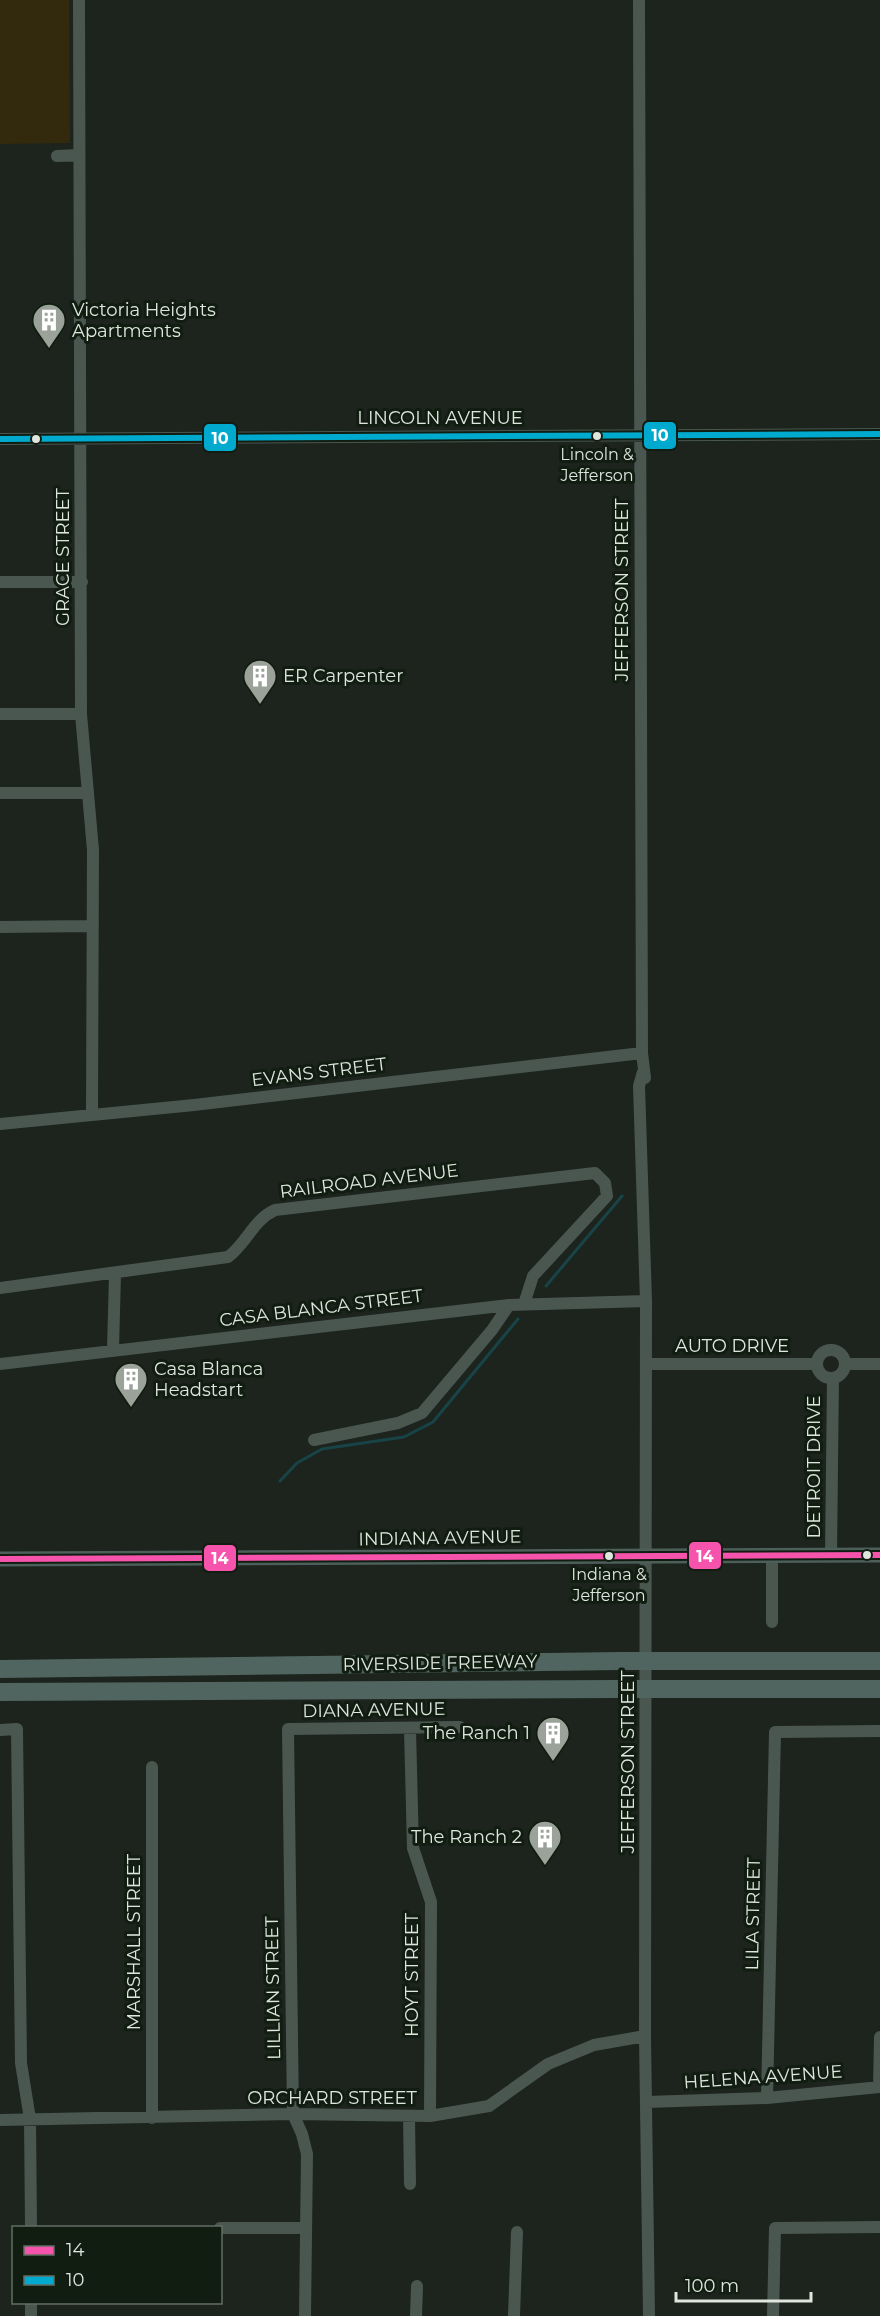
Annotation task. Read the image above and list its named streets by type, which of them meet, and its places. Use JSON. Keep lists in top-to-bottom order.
{
  "streets": {
    "highway": ["RIVERSIDE FREEWAY"],
    "main road": ["INDIANA AVENUE"],
    "street": [
      "LINCOLN AVENUE",
      "GRACE STREET",
      "JEFFERSON STREET",
      "EVANS STREET",
      "RAILROAD AVENUE",
      "CASA BLANCA STREET",
      "AUTO DRIVE",
      "DETROIT DRIVE",
      "DIANA AVENUE",
      "LILA STREET",
      "MARSHALL STREET",
      "HOYT STREET",
      "LILLIAN STREET",
      "HELENA AVENUE",
      "ORCHARD STREET"
    ]
  },
  "crossings": [
    ["LINCOLN AVENUE", "GRACE STREET"],
    ["LINCOLN AVENUE", "JEFFERSON STREET"],
    ["GRACE STREET", "EVANS STREET"],
    ["JEFFERSON STREET", "EVANS STREET"],
    ["JEFFERSON STREET", "CASA BLANCA STREET"],
    ["JEFFERSON STREET", "AUTO DRIVE"],
    ["JEFFERSON STREET", "INDIANA AVENUE"],
    ["JEFFERSON STREET", "HELENA AVENUE"],
    ["JEFFERSON STREET", "ORCHARD STREET"],
    ["RAILROAD AVENUE", "CASA BLANCA STREET"],
    ["AUTO DRIVE", "DETROIT DRIVE"],
    ["DETROIT DRIVE", "INDIANA AVENUE"],
    ["DIANA AVENUE", "HOYT STREET"],
    ["DIANA AVENUE", "LILLIAN STREET"],
    ["LILA STREET", "HELENA AVENUE"],
    ["MARSHALL STREET", "ORCHARD STREET"],
    ["HOYT STREET", "ORCHARD STREET"],
    ["LILLIAN STREET", "ORCHARD STREET"]
  ],
  "places": {
    "building": [
      "Victoria Heights Apartments",
      "ER Carpenter",
      "Casa Blanca Headstart",
      "The Ranch 1",
      "The Ranch 2"
    ],
    "other": ["Lincoln & Jefferson", "Indiana & Jefferson"]
  },
  "lines": ["transit line 10", "transit line 14"],
  "legend": ["14", "10"],
  "scale_bar": "100 m"
}
